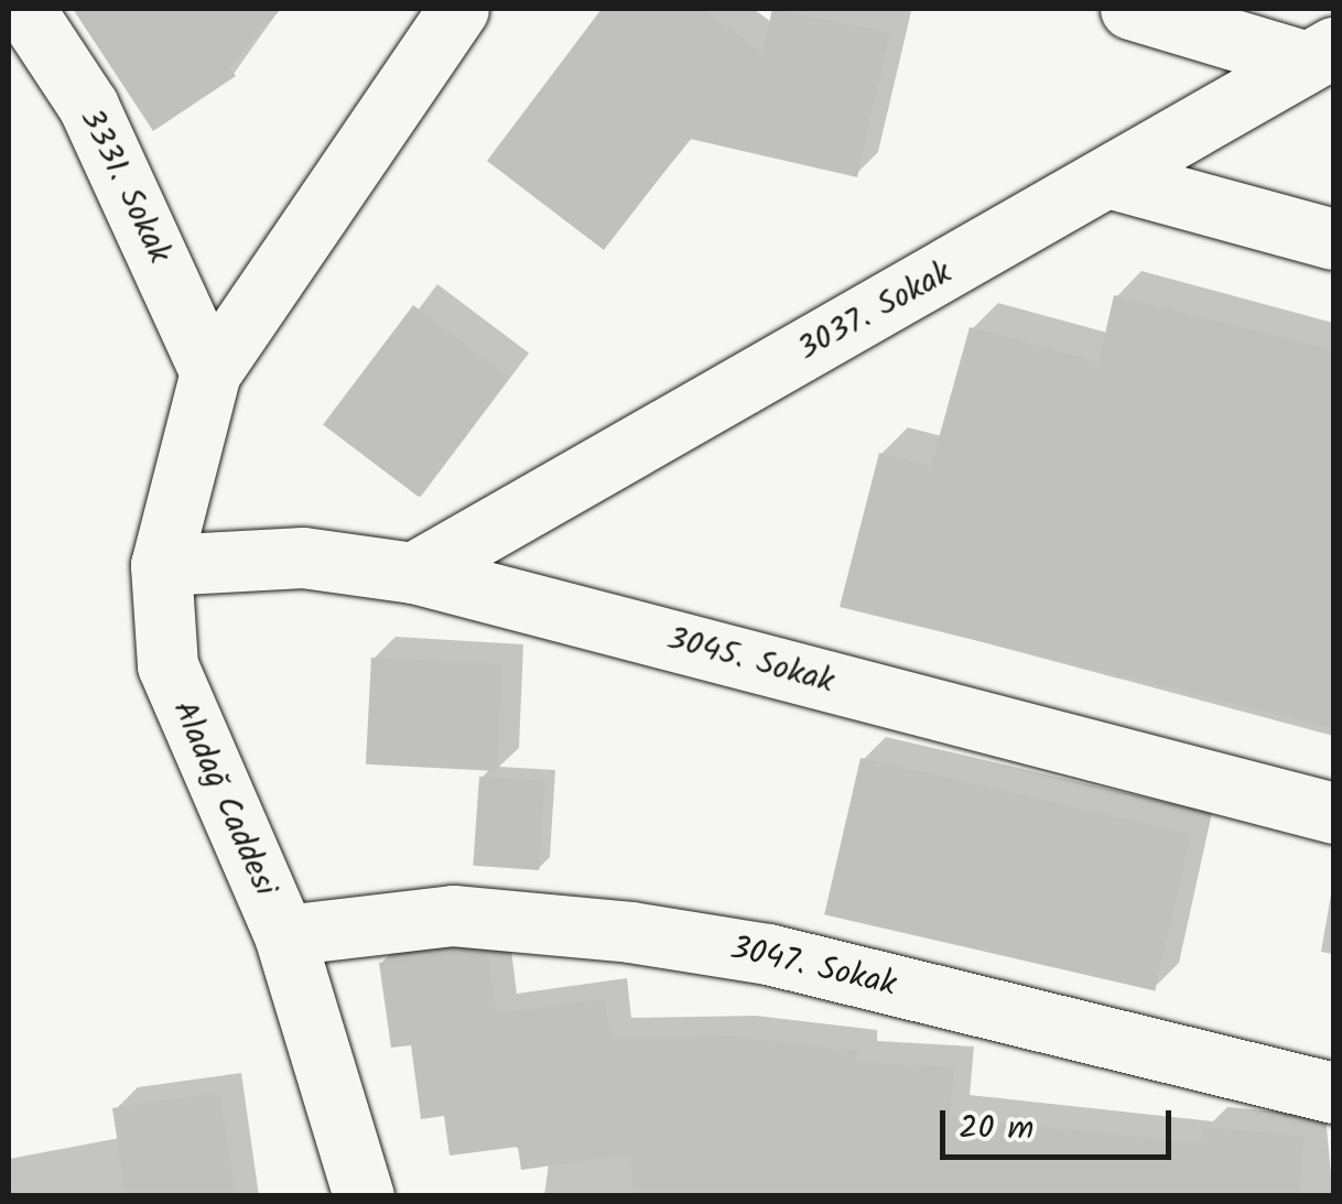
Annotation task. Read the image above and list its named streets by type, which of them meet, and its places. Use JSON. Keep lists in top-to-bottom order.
{
  "streets": {
    "street": [
      "3331. Sokak",
      "3037. Sokak",
      "3045. Sokak",
      "Aladağ Caddesi",
      "3047. Sokak"
    ]
  },
  "crossings": [
    ["3331. Sokak", "Aladağ Caddesi"],
    ["3037. Sokak", "3045. Sokak"],
    ["3045. Sokak", "Aladağ Caddesi"],
    ["Aladağ Caddesi", "3047. Sokak"]
  ],
  "scale_bar": "20 m"
}
